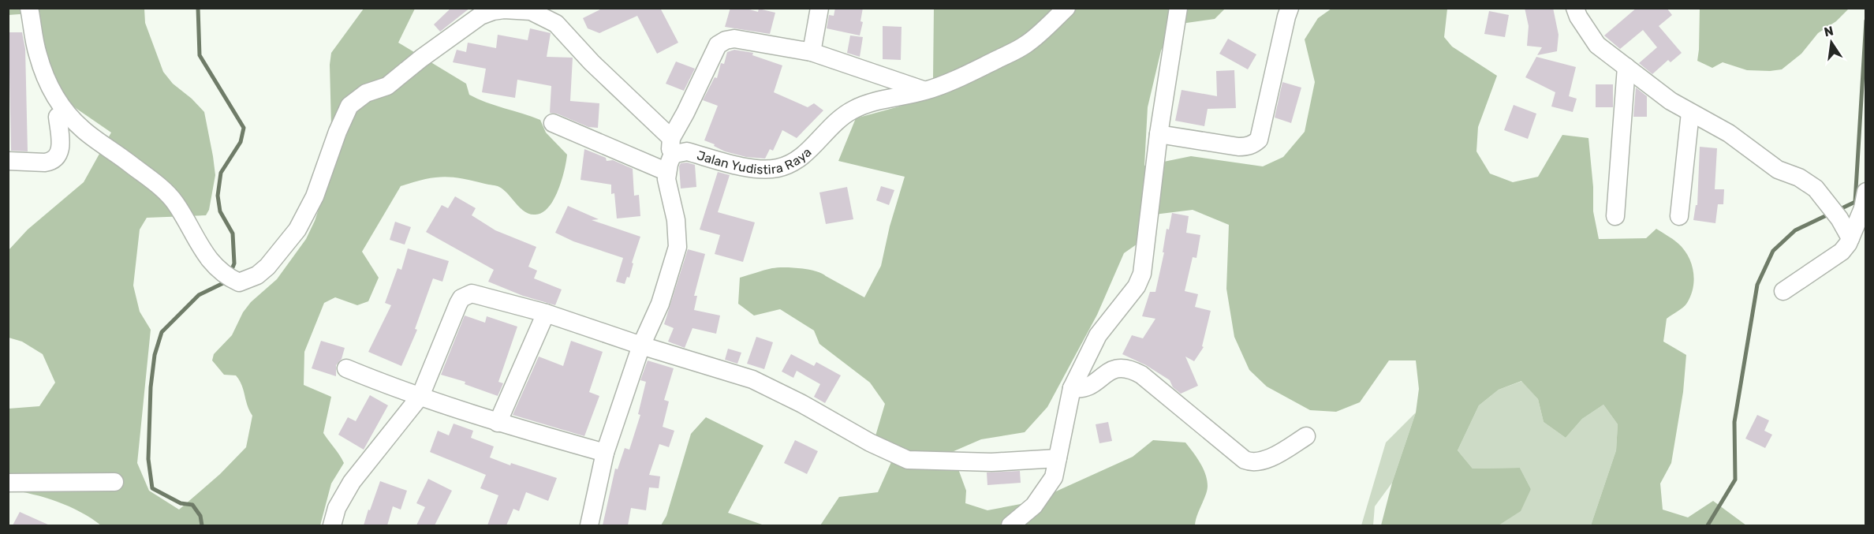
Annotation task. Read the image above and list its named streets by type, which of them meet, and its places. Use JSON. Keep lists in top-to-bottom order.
{
  "streets": {
    "street": ["Jalan Yudistira Raya"]
  },
  "north": "top"
}
